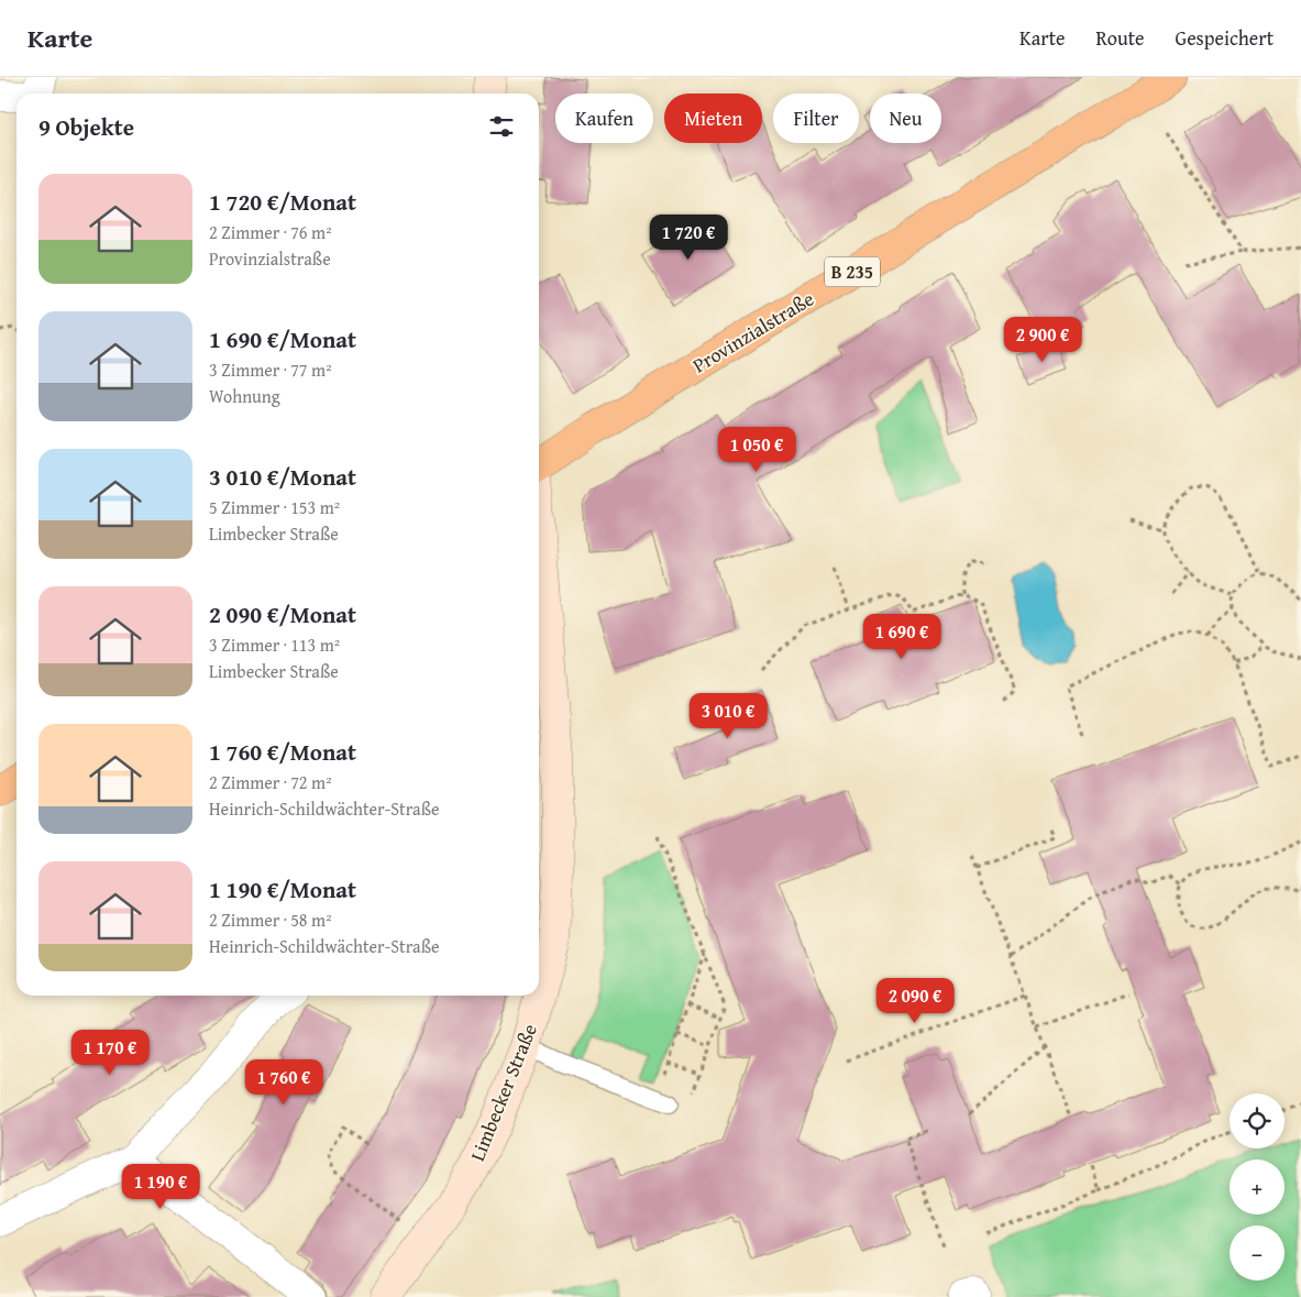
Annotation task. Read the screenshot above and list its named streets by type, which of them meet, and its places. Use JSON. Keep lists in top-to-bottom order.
{
  "streets": {
    "main road": ["B 235", "Provinzialstraße"],
    "street": ["Limbecker Straße"]
  },
  "page": {
    "header": "Karte",
    "nav": ["Karte", "Route", "Gespeichert"],
    "chip": [
      "Kaufen",
      "Mieten",
      "Filter",
      "Neu"
    ],
    "heading": "9 Objekte",
    "list": [
      {
        "name": "1 720 €/Monat",
        "note": "2 Zimmer · 76 m² · Provinzialstraße"
      },
      {
        "name": "1 690 €/Monat",
        "note": "3 Zimmer · 77 m² · Wohnung"
      },
      {
        "name": "3 010 €/Monat",
        "note": "5 Zimmer · 153 m² · Limbecker Straße"
      },
      {
        "name": "2 090 €/Monat",
        "note": "3 Zimmer · 113 m² · Limbecker Straße"
      },
      {
        "name": "1 760 €/Monat",
        "note": "2 Zimmer · 72 m² · Heinrich-Schildwächter-Straße"
      },
      {
        "name": "1 190 €/Monat",
        "note": "2 Zimmer · 58 m² · Heinrich-Schildwächter-Straße"
      }
    ],
    "price": [
      "1 720 €",
      "2 900 €",
      "1 050 €",
      "1 690 €",
      "3 010 €",
      "2 090 €",
      "1 170 €",
      "1 760 €",
      "1 190 €"
    ],
    "map_buttons": ["+", "−"]
  }
}
